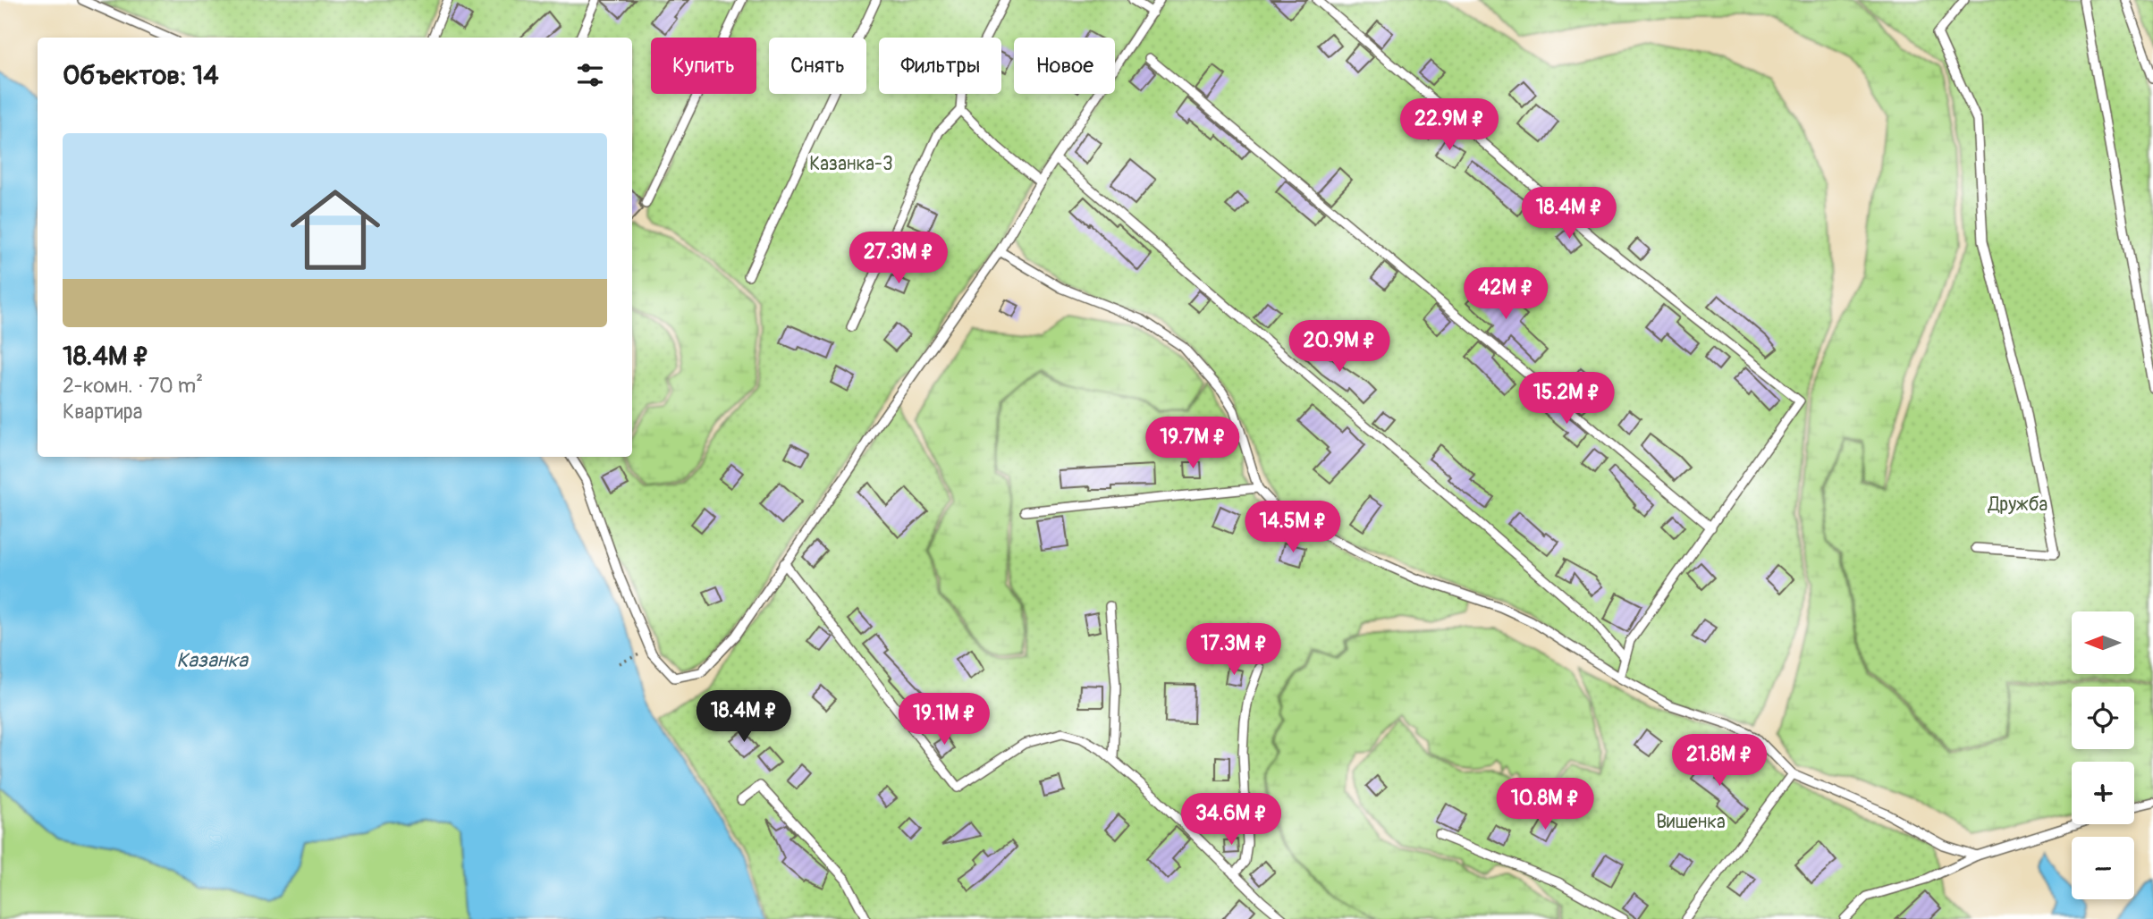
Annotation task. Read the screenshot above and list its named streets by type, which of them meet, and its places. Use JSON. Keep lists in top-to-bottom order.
{
  "water": ["Казанка"],
  "parks": ["Казанка-3", "Дружба", "Вишенка"],
  "north": "left",
  "page": {
    "chip": [
      "Купить",
      "Снять",
      "Фильтры",
      "Новое"
    ],
    "heading": "Объектов: 14",
    "price": [
      "22.9M ₽",
      "18.4M ₽",
      "27.3M ₽",
      "42M ₽",
      "20.9M ₽",
      "15.2M ₽",
      "19.7M ₽",
      "14.5M ₽",
      "17.3M ₽",
      "18.4M ₽",
      "19.1M ₽",
      "21.8M ₽",
      "10.8M ₽",
      "34.6M ₽"
    ],
    "list": [
      {
        "name": "18.4M ₽",
        "note": "2-комн. · 70 m² · Квартира"
      }
    ],
    "map_buttons": ["+", "−"]
  }
}
